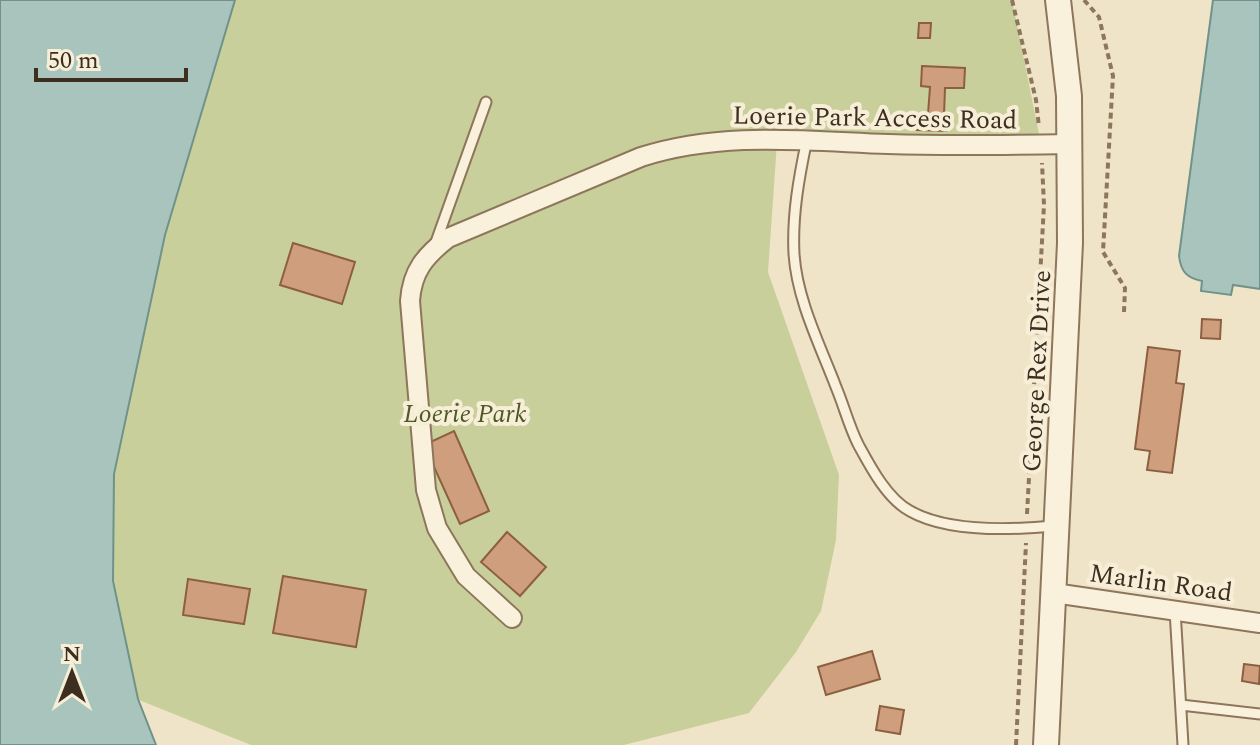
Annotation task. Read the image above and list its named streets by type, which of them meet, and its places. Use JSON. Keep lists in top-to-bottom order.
{
  "streets": {
    "street": ["Loerie Park Access Road", "George Rex Drive", "Marlin Road"]
  },
  "crossings": [
    ["Loerie Park Access Road", "George Rex Drive"],
    ["George Rex Drive", "Marlin Road"]
  ],
  "parks": ["Loerie Park"],
  "scale_bar": "50 m",
  "north": "top"
}
